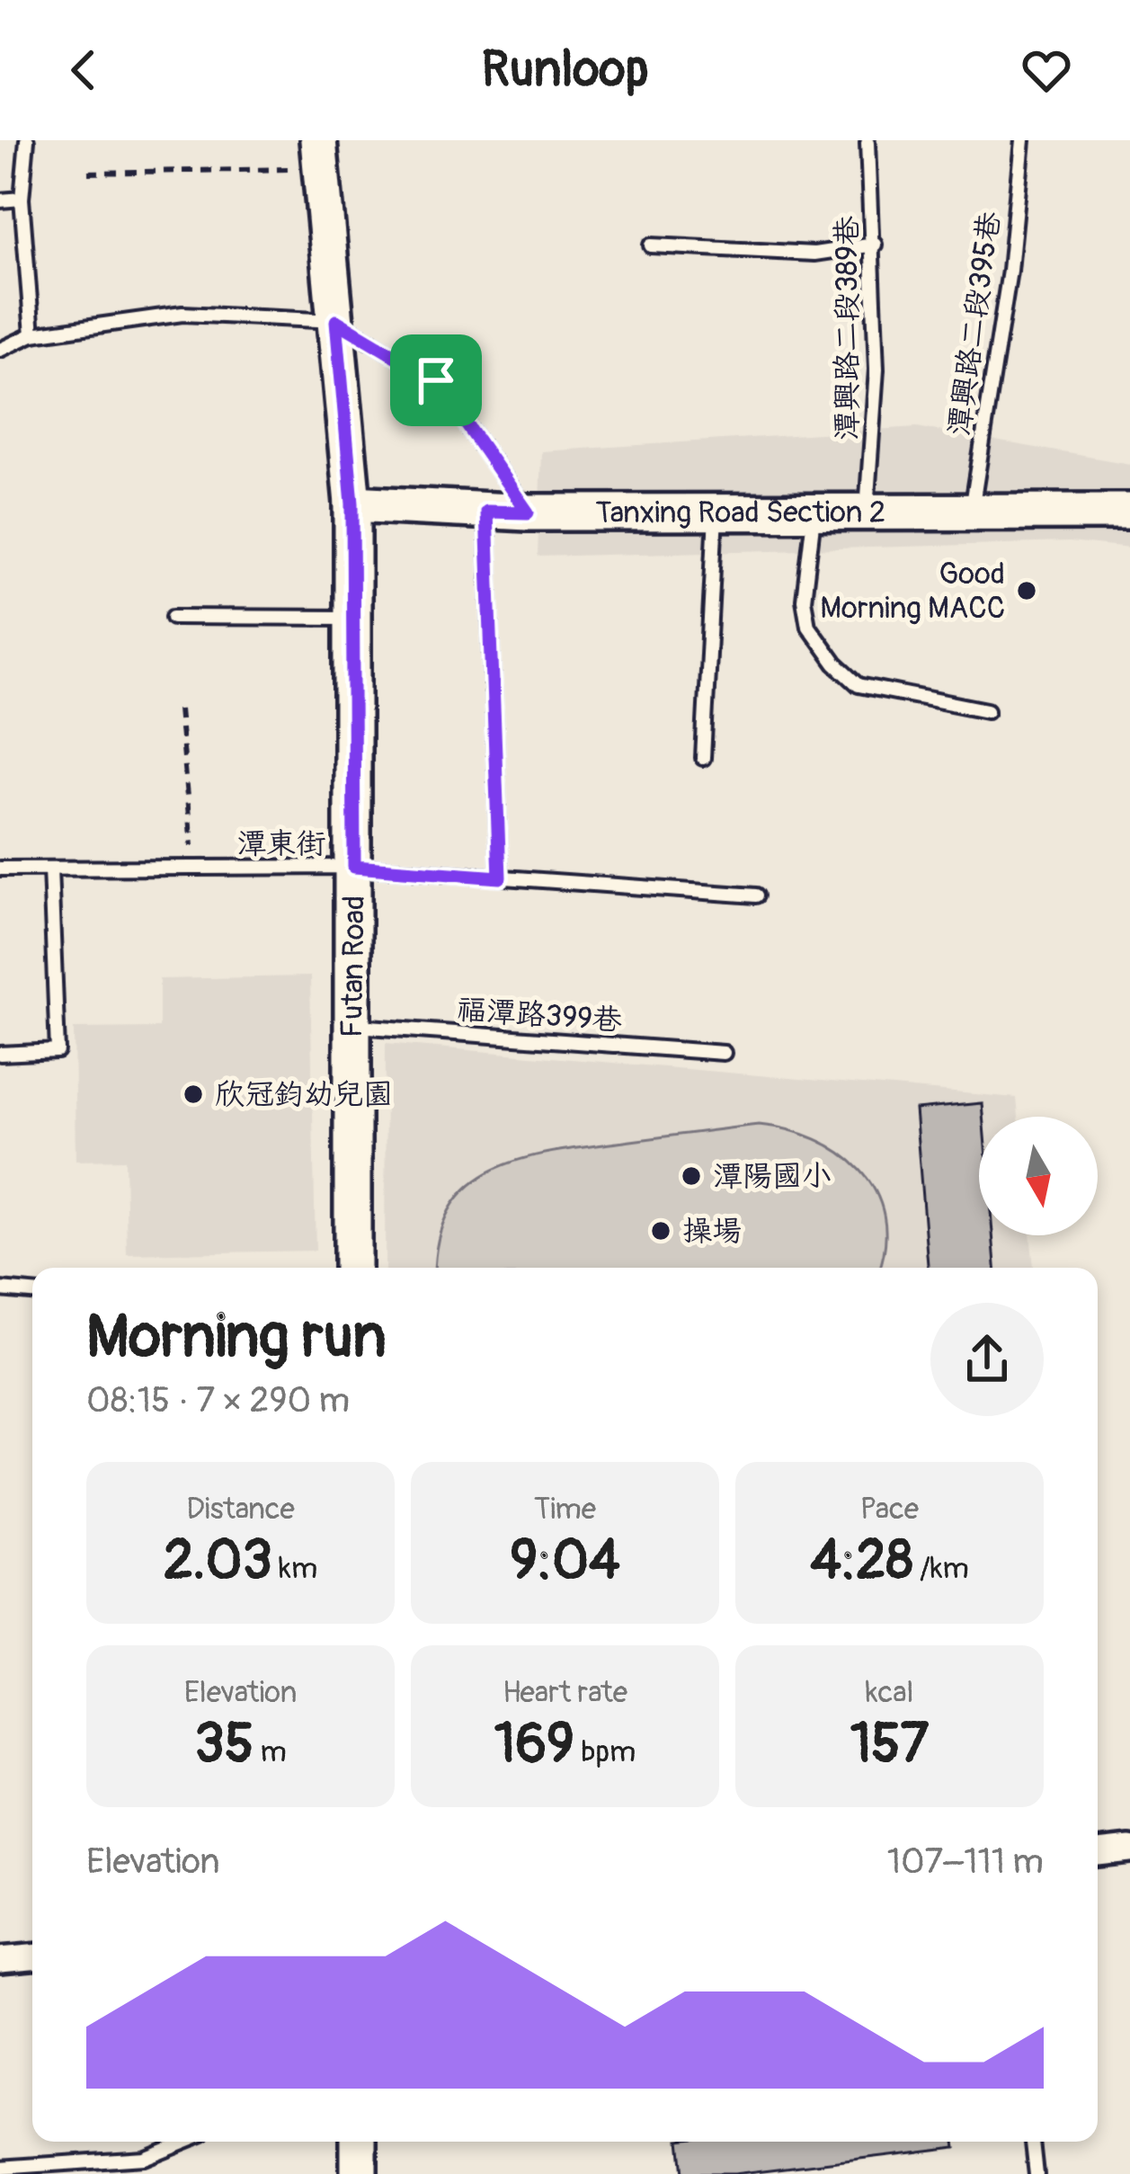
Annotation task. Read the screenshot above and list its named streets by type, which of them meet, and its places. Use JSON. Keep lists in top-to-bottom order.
{
  "streets": {
    "street": ["Tanxing Road Section 2", "Futan Road"],
    "lane": [
      "潭興路二段395巷",
      "潭興路二段389巷",
      "潭東街",
      "福潭路399巷"
    ]
  },
  "crossings": [
    ["潭興路二段395巷", "Tanxing Road Section 2"],
    ["潭興路二段389巷", "Tanxing Road Section 2"],
    ["Tanxing Road Section 2", "Futan Road"],
    ["潭東街", "Futan Road"],
    ["Futan Road", "福潭路399巷"]
  ],
  "places": [
    "Good Morning MACC",
    "欣冠鈞幼兒園",
    "潭陽國小",
    "操場"
  ],
  "north": "bottom",
  "page": {
    "header": "Runloop",
    "heading": ["Morning run", "08:15 · 7 × 290 m"],
    "stats": [
      ["Distance", "2.03 km"],
      ["Time", "9:04"],
      ["Pace", "4:28 /km"],
      ["Elevation", "35 m"],
      ["Heart rate", "169 bpm"],
      ["kcal", "157"]
    ],
    "chart": ["Elevation", "107–111 m"]
  }
}
